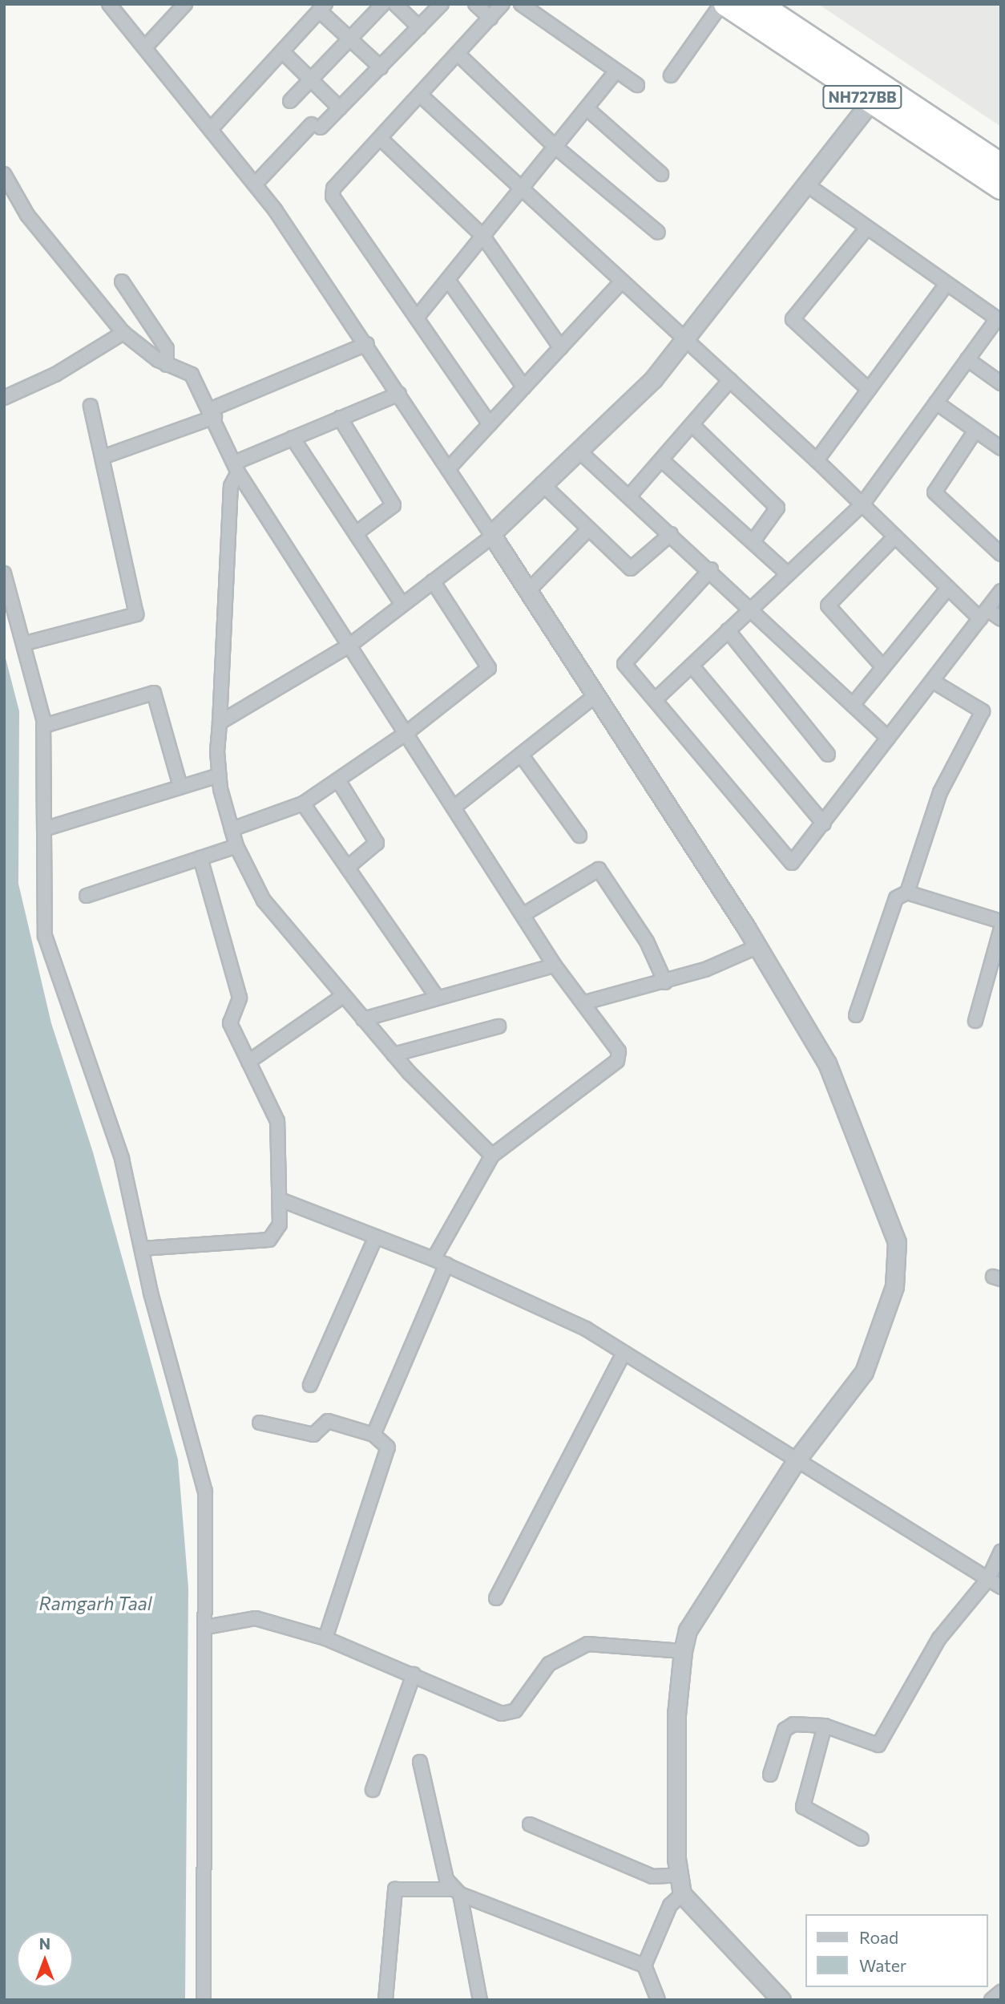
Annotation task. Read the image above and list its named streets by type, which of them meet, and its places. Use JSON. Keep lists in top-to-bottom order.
{
  "streets": {
    "highway": ["NH727BB"]
  },
  "water": ["Ramgarh Taal"],
  "legend": ["Road", "Water"],
  "north": "top"
}
